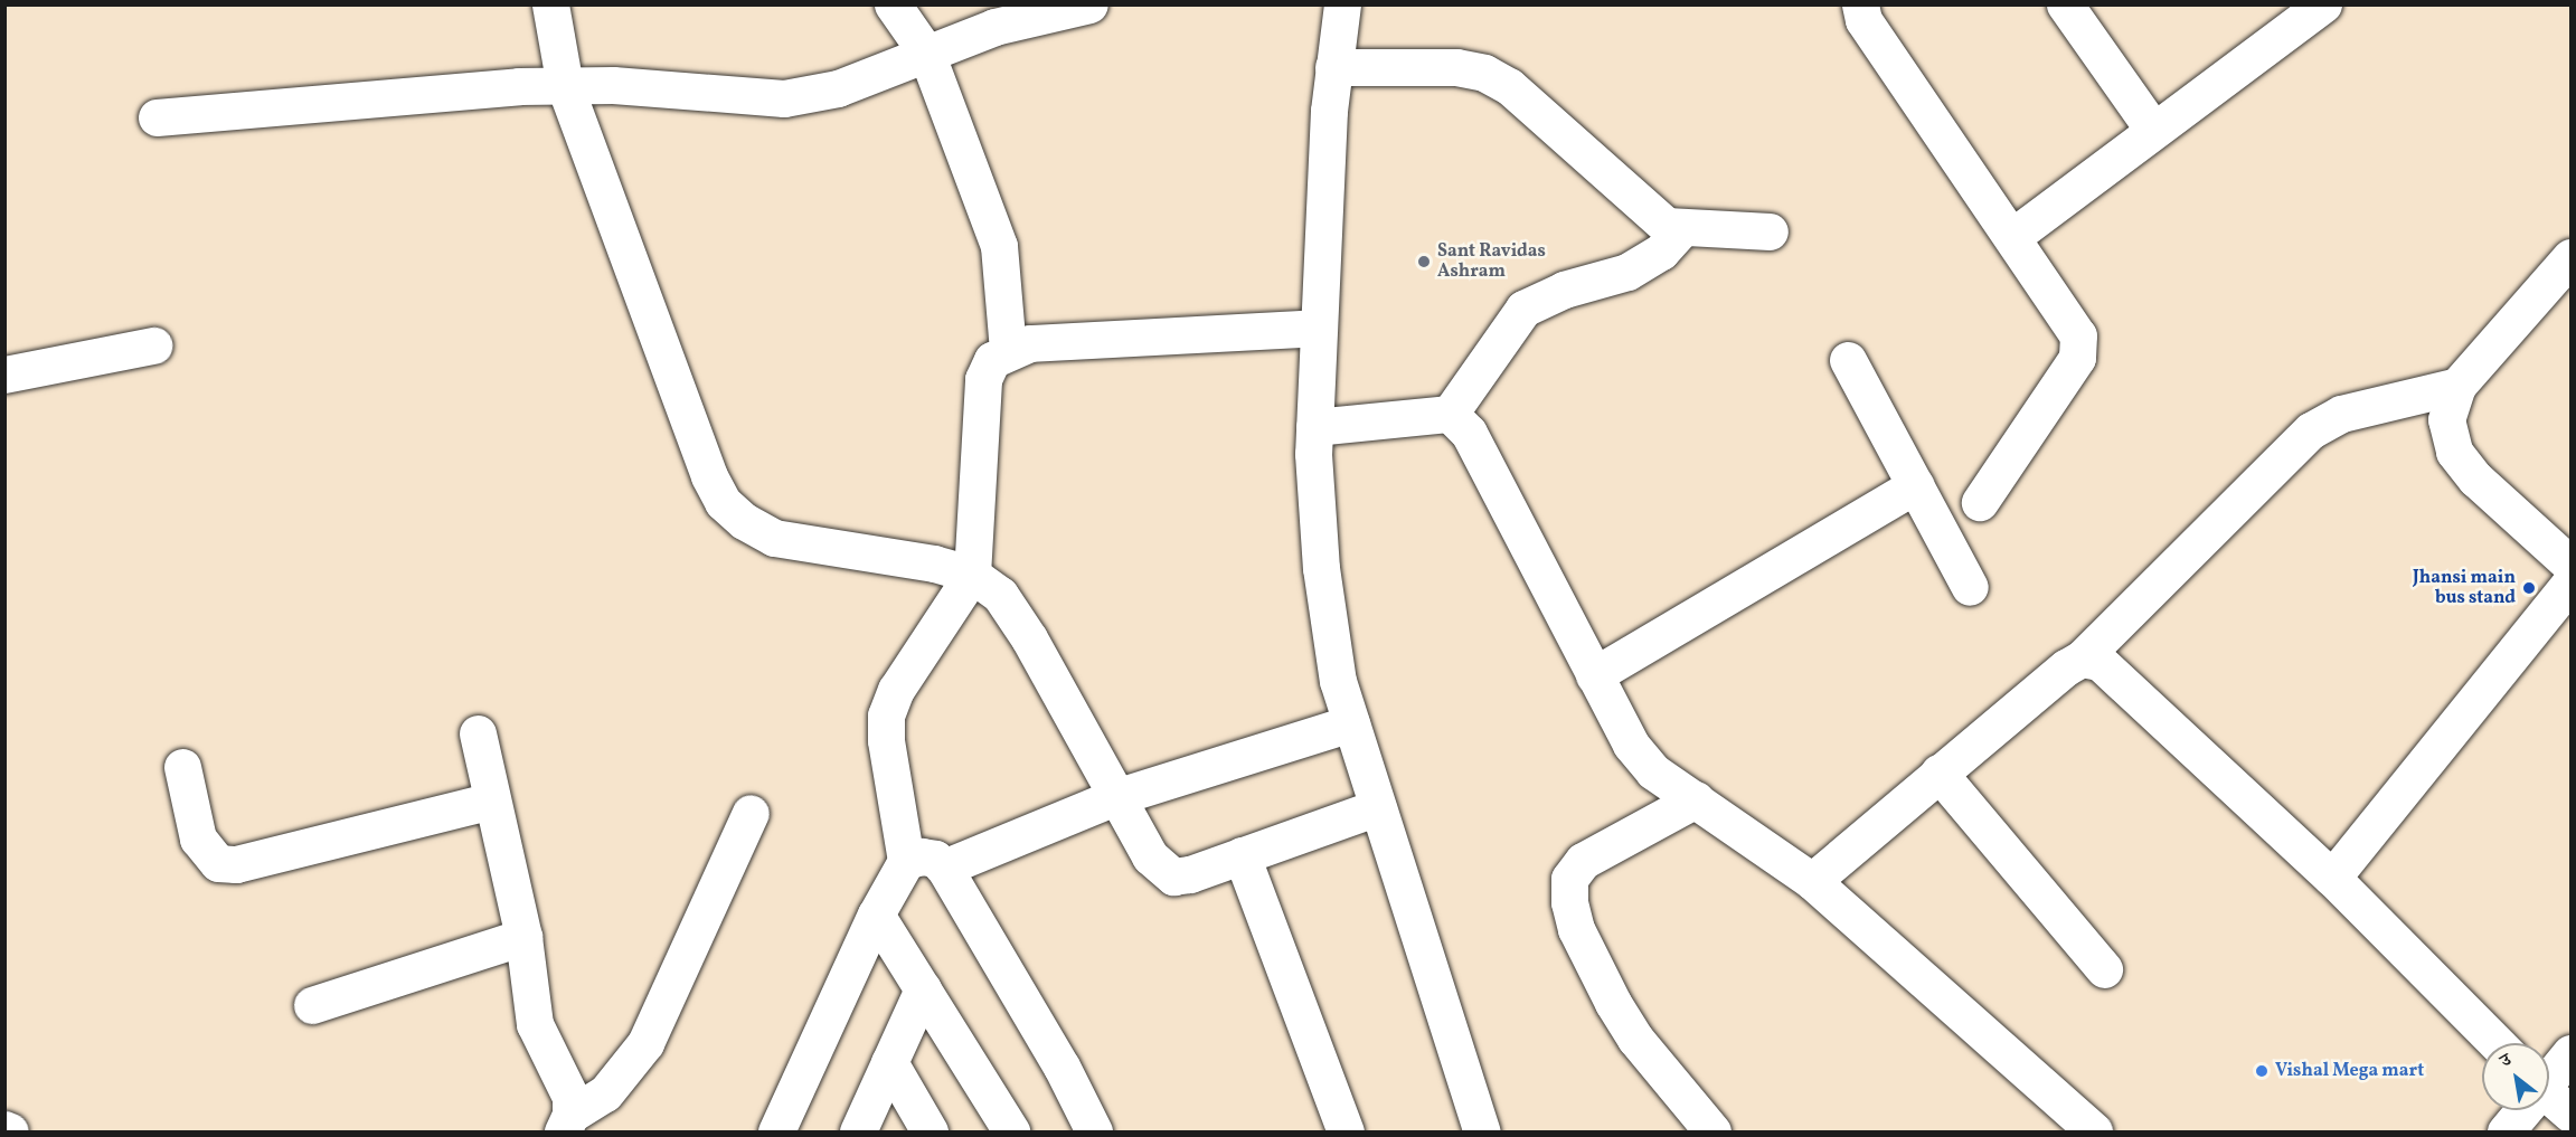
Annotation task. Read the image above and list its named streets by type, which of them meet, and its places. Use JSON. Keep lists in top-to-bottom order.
{
  "places": ["Sant Ravidas Ashram", "Jhansi main bus stand", "Vishal Mega mart"],
  "north": "top left"
}
